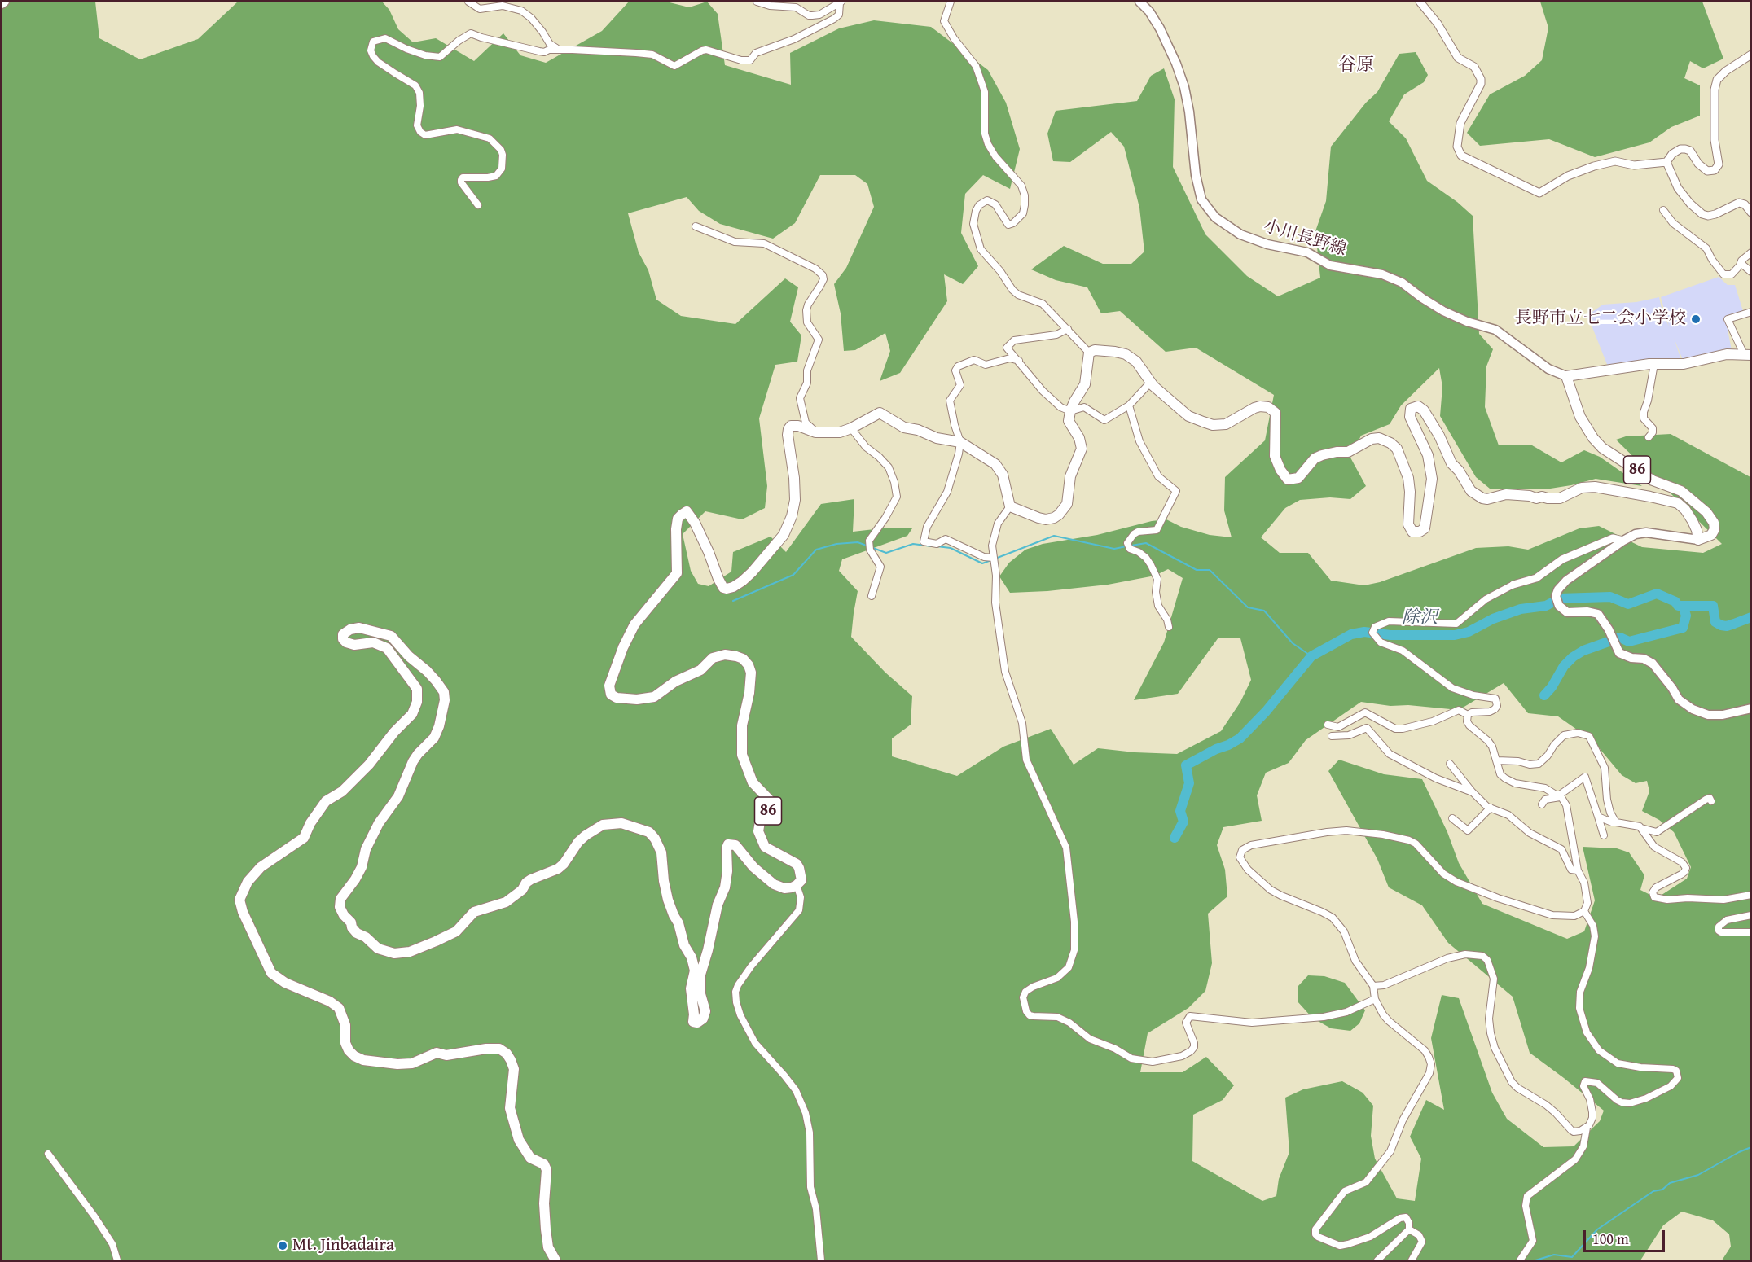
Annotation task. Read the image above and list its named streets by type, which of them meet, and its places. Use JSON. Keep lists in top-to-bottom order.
{
  "streets": {
    "main road": ["小川長野線", "86"]
  },
  "crossings": [
    ["小川長野線", "86"]
  ],
  "districts": ["谷原"],
  "water": ["除沢"],
  "places": ["長野市立七二会小学校", "Mt. Jinbadaira"],
  "scale_bar": "100 m"
}
